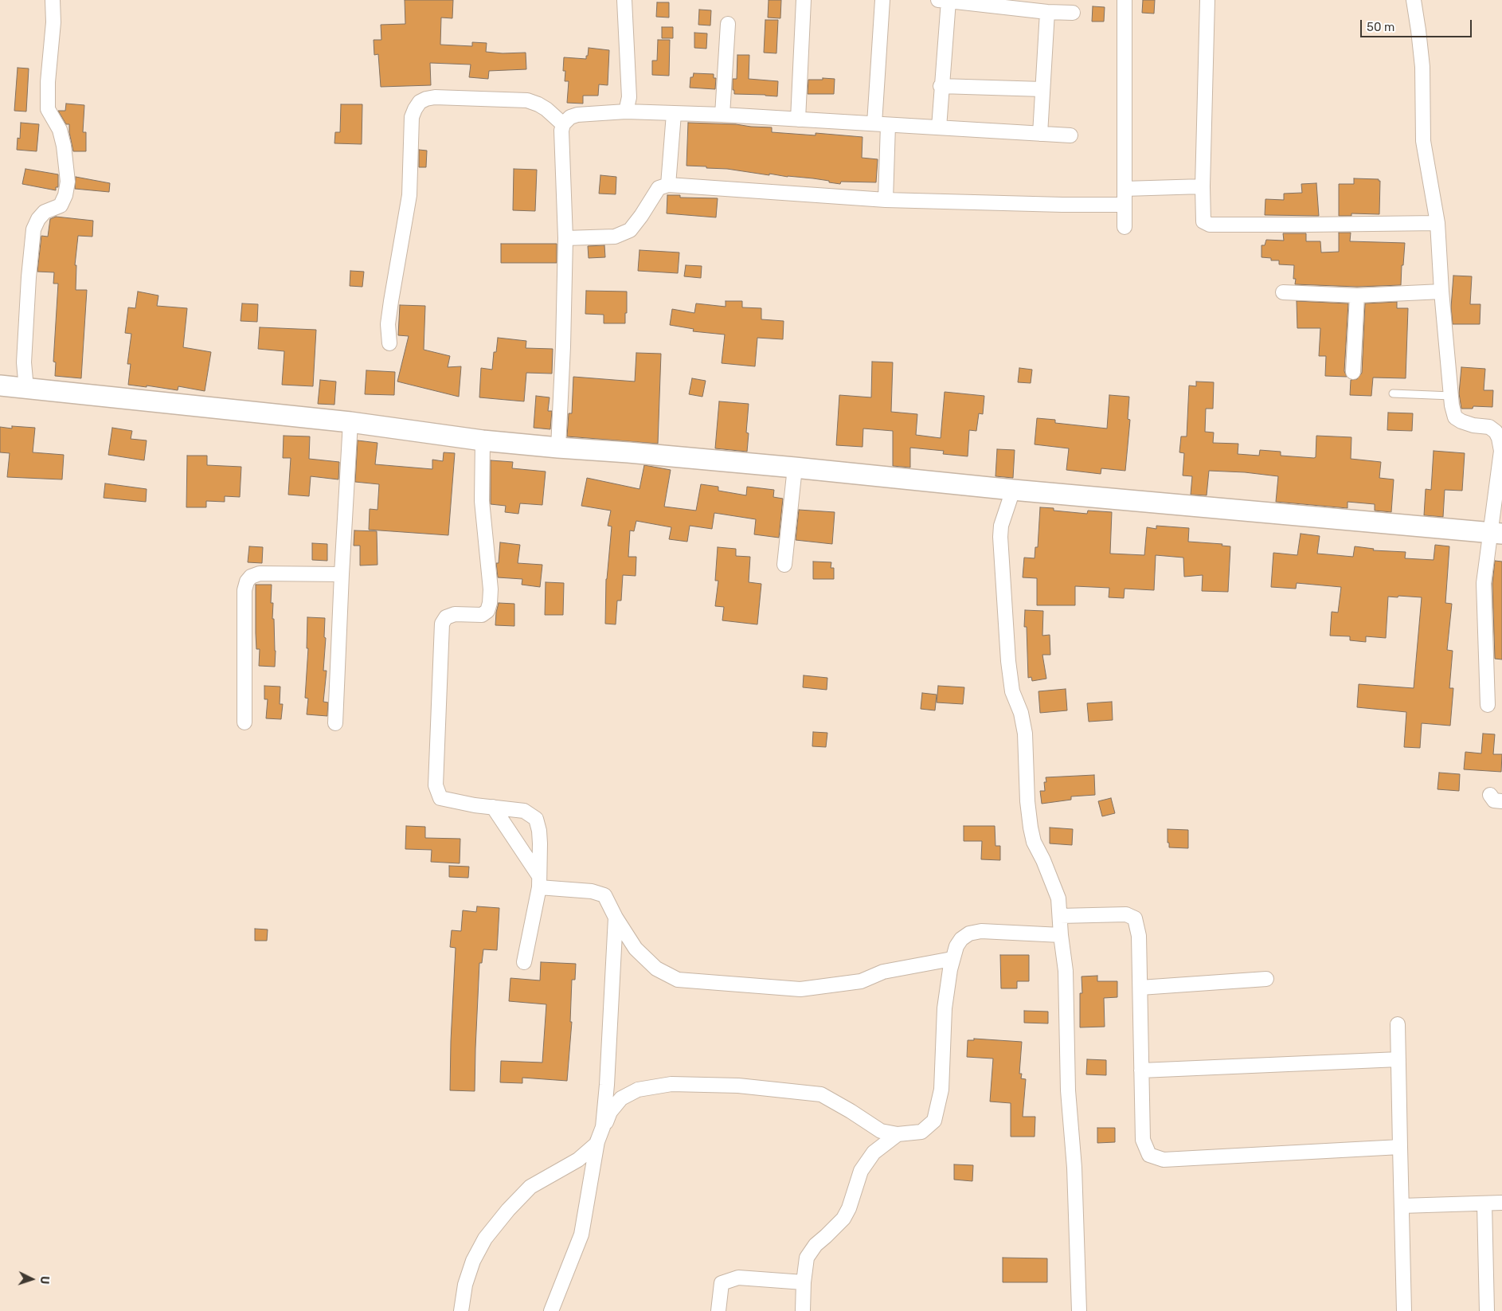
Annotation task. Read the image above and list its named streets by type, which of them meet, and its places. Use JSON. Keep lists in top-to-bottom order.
{
  "scale_bar": "50 m",
  "north": "right"
}
